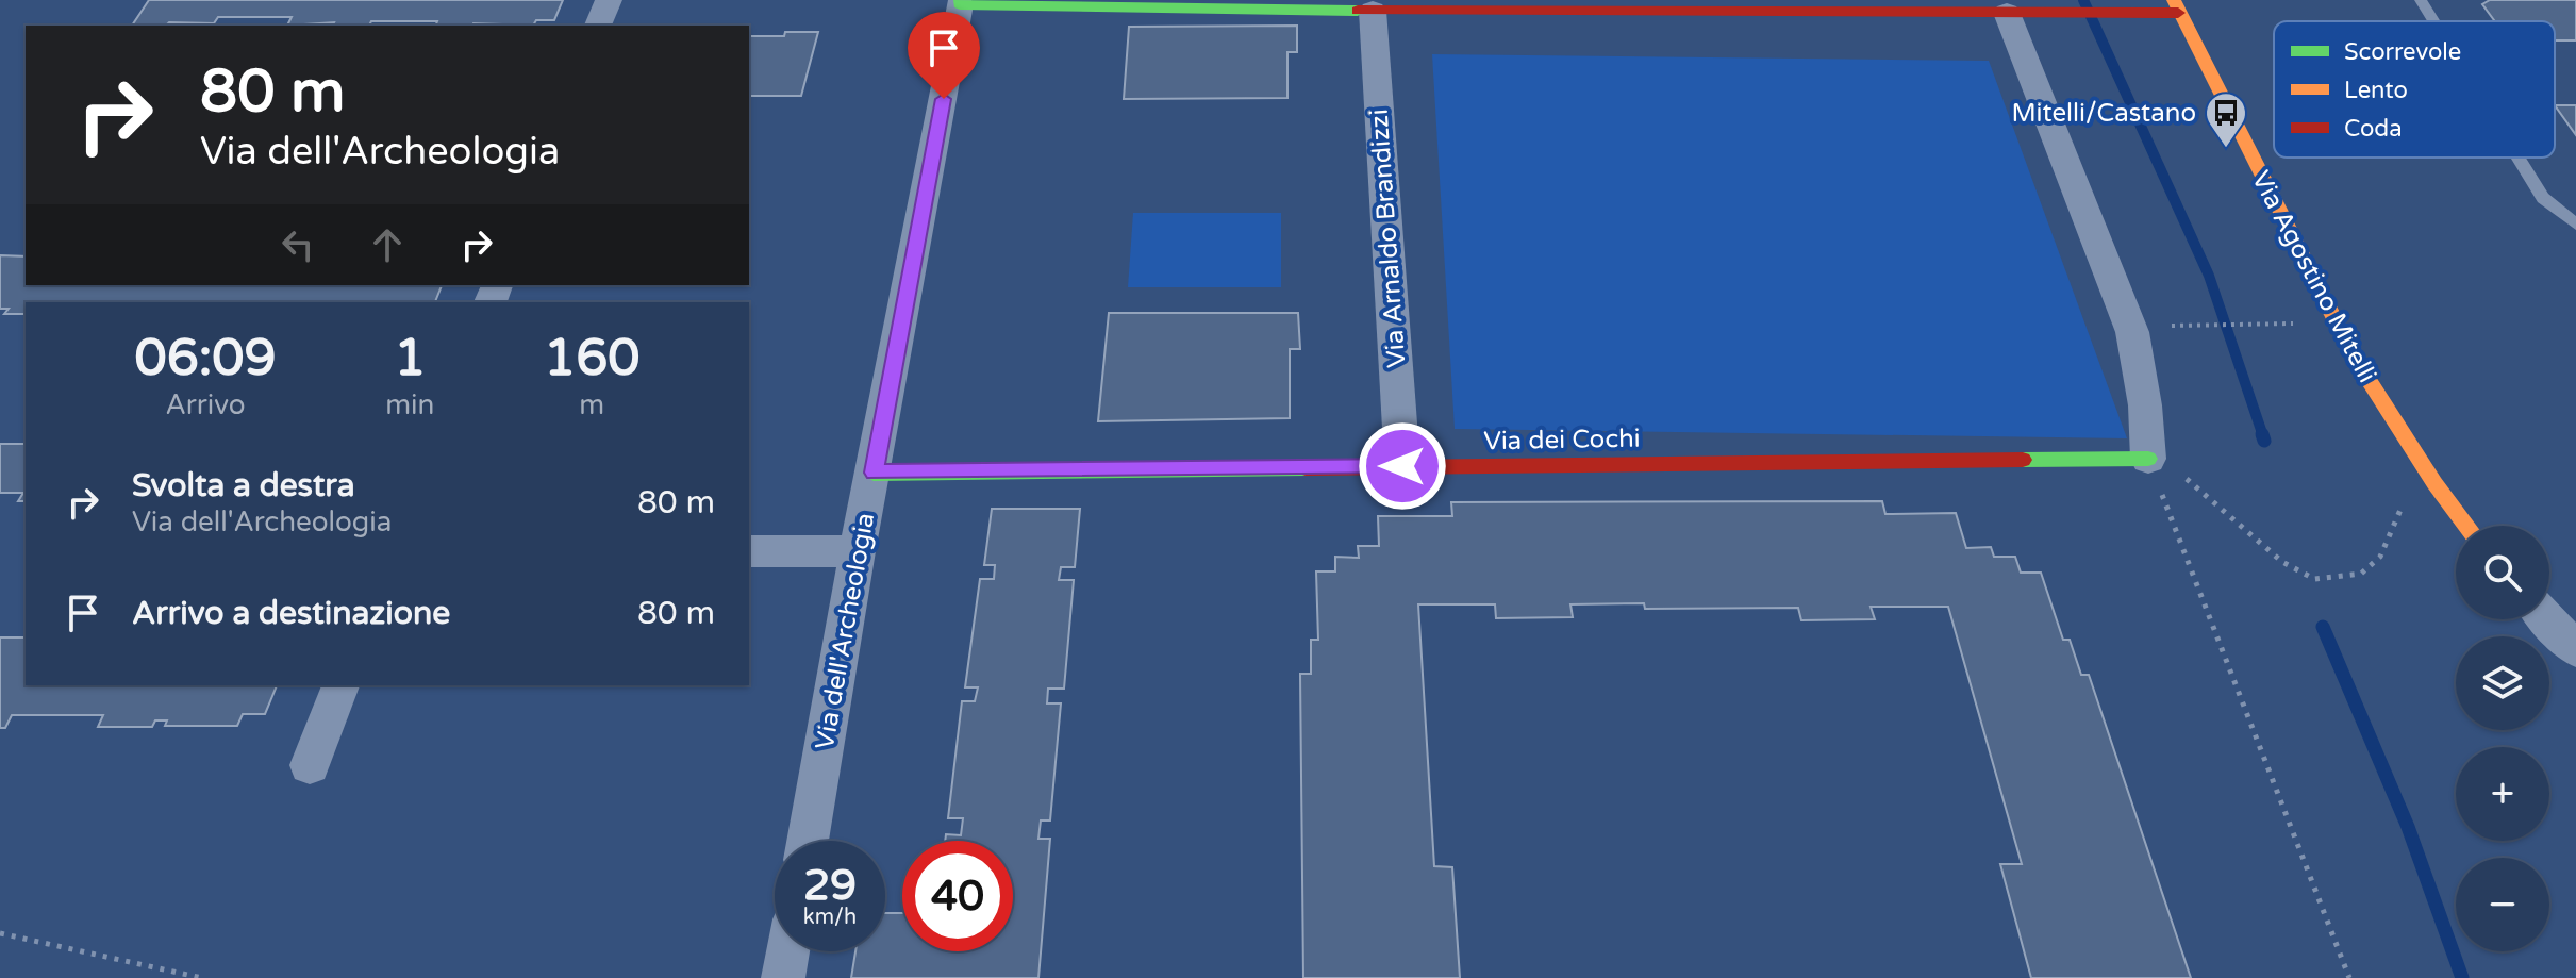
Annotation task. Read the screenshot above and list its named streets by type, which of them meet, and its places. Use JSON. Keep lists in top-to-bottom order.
{
  "streets": {
    "street": [
      "Via Arnaldo Brandizzi",
      "Via Agostino Mitelli",
      "Via dei Cochi",
      "Via dell'Archeologia"
    ]
  },
  "crossings": [
    ["Via Arnaldo Brandizzi", "Via dei Cochi"],
    ["Via dei Cochi", "Via dell'Archeologia"]
  ],
  "places": {
    "bus stop": ["Mitelli/Castano"]
  },
  "legend": ["Scorrevole", "Lento", "Coda"],
  "page": {
    "turn": ["80 m", "Via dell'Archeologia"],
    "eta": [
      "06:09",
      "Arrivo",
      "1",
      "min",
      "160",
      "m"
    ],
    "list": [
      {
        "name": "Svolta a destra",
        "note": "Via dell'Archeologia",
        "value": "80 m"
      },
      {
        "name": "Arrivo a destinazione",
        "value": "80 m"
      }
    ],
    "map_buttons": ["+", "−"],
    "speed": "29 km/h",
    "limit": "40"
  }
}
